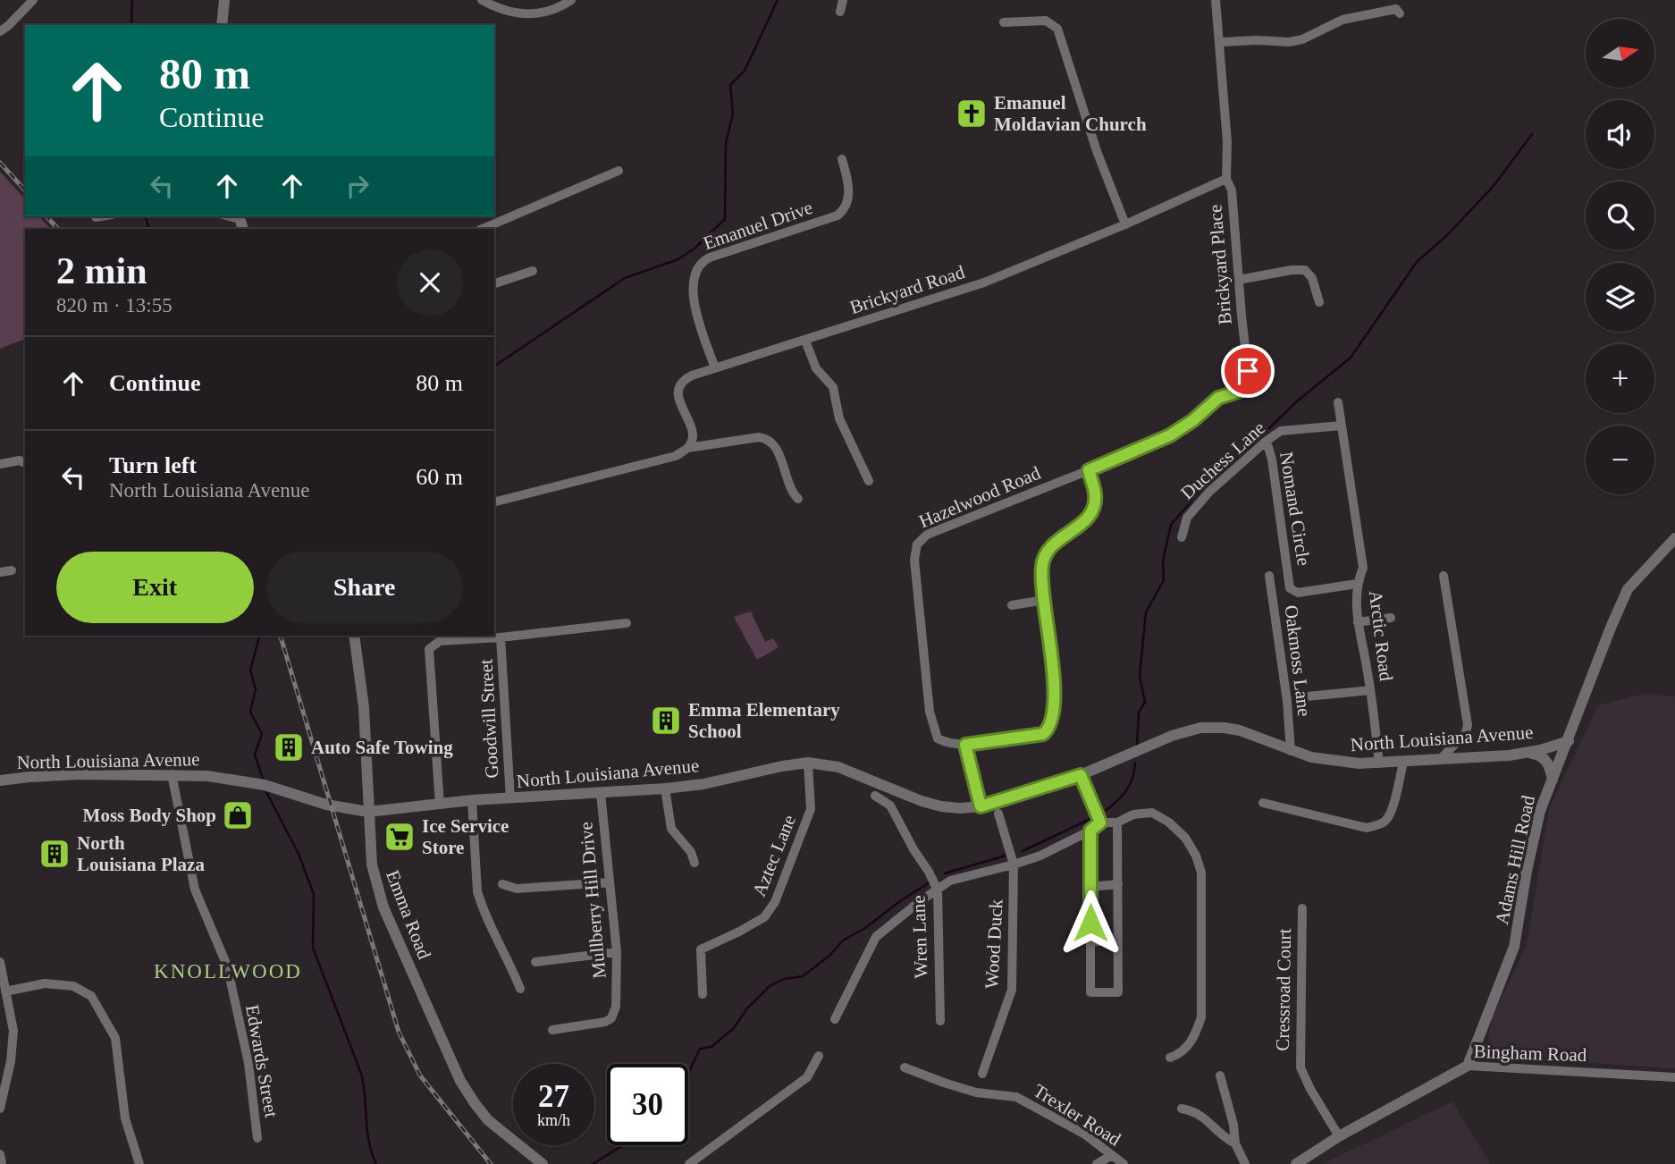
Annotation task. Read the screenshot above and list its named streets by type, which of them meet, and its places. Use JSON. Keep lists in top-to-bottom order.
{
  "streets": {
    "street": [
      "Emanuel Drive",
      "Brickyard Place",
      "Brickyard Road",
      "Duchess Lane",
      "Hazelwood Road",
      "Nomand Circle",
      "Arctic Road",
      "Oakmoss Lane",
      "Goodwill Street",
      "North Louisiana Avenue",
      "Aztec Lane",
      "Adams Hill Road",
      "Mullberry Hill Drive",
      "Emma Road",
      "Wren Lane",
      "Wood Duck",
      "Cressroad Court",
      "Bingham Road",
      "Edwards Street",
      "Trexler Road"
    ]
  },
  "crossings": [
    ["Emanuel Drive", "Brickyard Road"],
    ["Brickyard Place", "Brickyard Road"],
    ["Brickyard Place", "Hazelwood Road"],
    ["Duchess Lane", "Nomand Circle"],
    ["Duchess Lane", "Arctic Road"],
    ["Nomand Circle", "Arctic Road"],
    ["Arctic Road", "North Louisiana Avenue"],
    ["Oakmoss Lane", "North Louisiana Avenue"],
    ["Goodwill Street", "North Louisiana Avenue"],
    ["North Louisiana Avenue", "Aztec Lane"],
    ["North Louisiana Avenue", "Adams Hill Road"],
    ["North Louisiana Avenue", "Mullberry Hill Drive"],
    ["North Louisiana Avenue", "Emma Road"],
    ["North Louisiana Avenue", "Edwards Street"],
    ["Adams Hill Road", "Bingham Road"],
    ["Cressroad Court", "Bingham Road"]
  ],
  "districts": ["KNOLLWOOD"],
  "places": {
    "church": ["Emanuel Moldavian Church"],
    "building": ["Emma Elementary School", "Auto Safe Towing", "North Louisiana Plaza"],
    "shop": ["Moss Body Shop"],
    "supermarket": ["Ice Service Store"]
  },
  "north": "right",
  "page": {
    "map_buttons": ["+", "−"],
    "turn": ["80 m", "Continue"],
    "heading": ["2 min", "820 m · 13:55"],
    "list": [
      {
        "name": "Continue",
        "value": "80 m"
      },
      {
        "name": "Turn left",
        "note": "North Louisiana Avenue",
        "value": "60 m"
      }
    ],
    "buttons": ["Exit", "Share"],
    "speed": "27 km/h",
    "limit": "30"
  }
}
